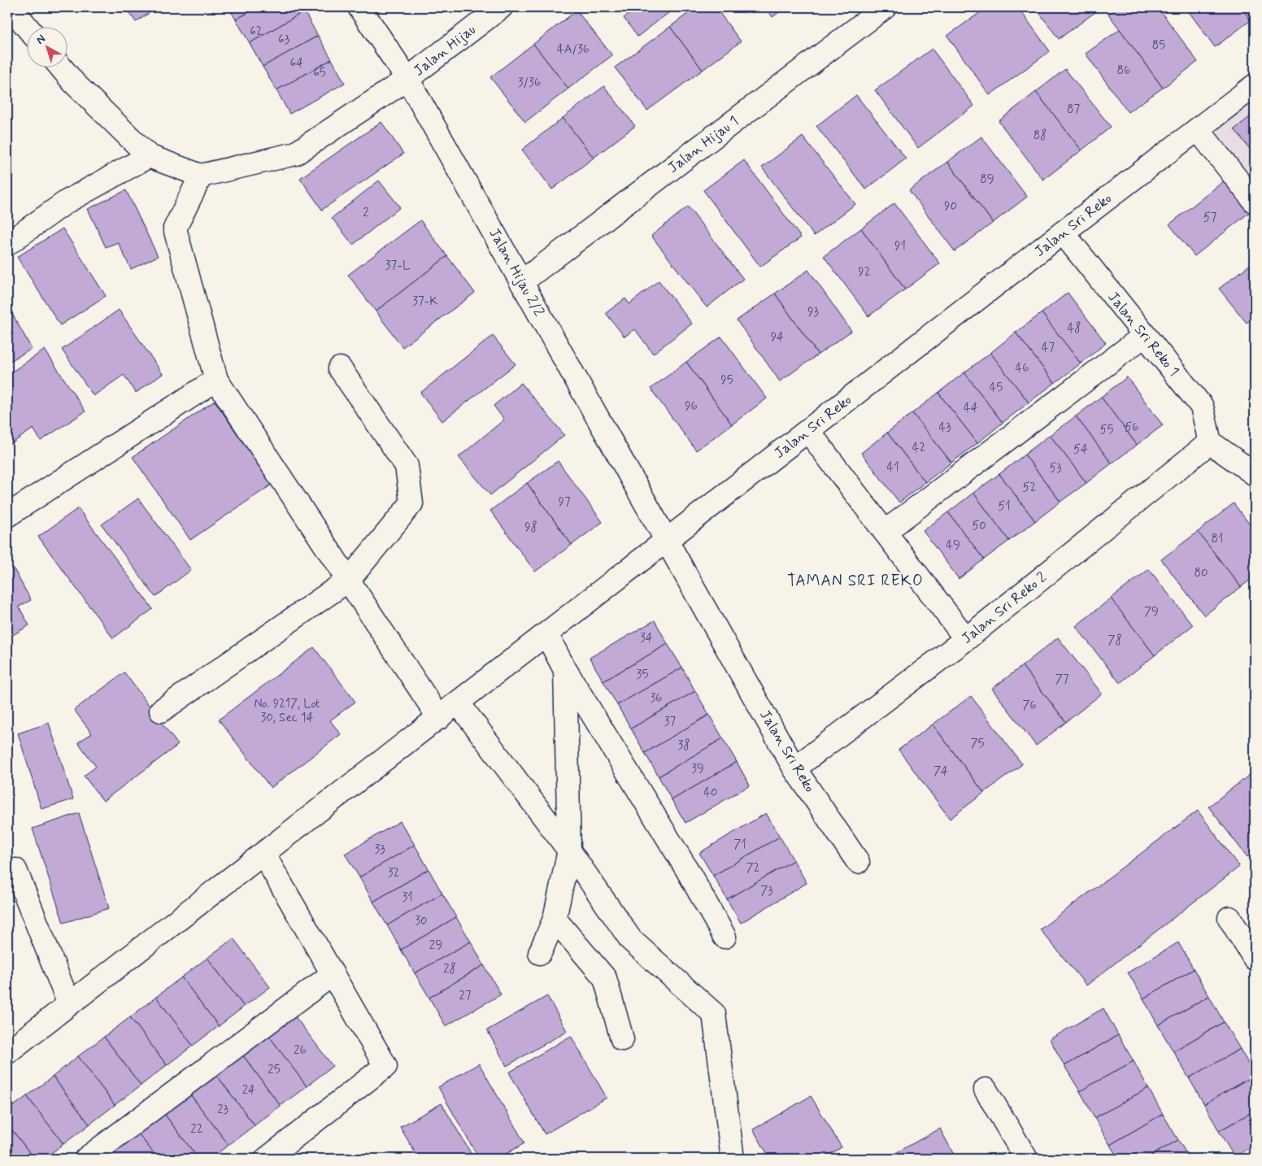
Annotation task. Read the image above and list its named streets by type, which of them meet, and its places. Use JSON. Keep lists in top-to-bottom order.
{
  "streets": {
    "street": [
      "Jalan Hijau",
      "Jalan Hijau 1",
      "Jalan Sri Reko",
      "Jalan Hijau 2/2",
      "Jalan Sri Reko 1",
      "Jalan Sri Reko 2"
    ]
  },
  "crossings": [
    ["Jalan Hijau", "Jalan Hijau 2/2"],
    ["Jalan Hijau 1", "Jalan Hijau 2/2"],
    ["Jalan Sri Reko", "Jalan Hijau 2/2"],
    ["Jalan Sri Reko", "Jalan Sri Reko 1"],
    ["Jalan Sri Reko", "Jalan Sri Reko 2"],
    ["Jalan Sri Reko 1", "Jalan Sri Reko 2"]
  ],
  "districts": ["TAMAN SRI REKO"],
  "house_numbers": [
    "62",
    "63",
    "85",
    "4A/36",
    "64",
    "86",
    "65",
    "3/36",
    "87",
    "88",
    "89",
    "90",
    "2",
    "57",
    "91",
    "37-L",
    "92",
    "37-K",
    "93",
    "48",
    "94",
    "47",
    "46",
    "95",
    "45",
    "96",
    "44",
    "43",
    "56",
    "55",
    "42",
    "54",
    "41",
    "53",
    "52",
    "97",
    "51",
    "50",
    "98",
    "81",
    "49",
    "80",
    "79",
    "34",
    "78",
    "35",
    "77",
    "36",
    "No. 9217, Lot 30, Sec 14",
    "76",
    "37",
    "75",
    "38",
    "39",
    "74",
    "40",
    "71",
    "33",
    "72",
    "32",
    "73",
    "31",
    "30",
    "29",
    "28",
    "27",
    "26",
    "25",
    "24",
    "23",
    "22"
  ],
  "north": "top left"
}
